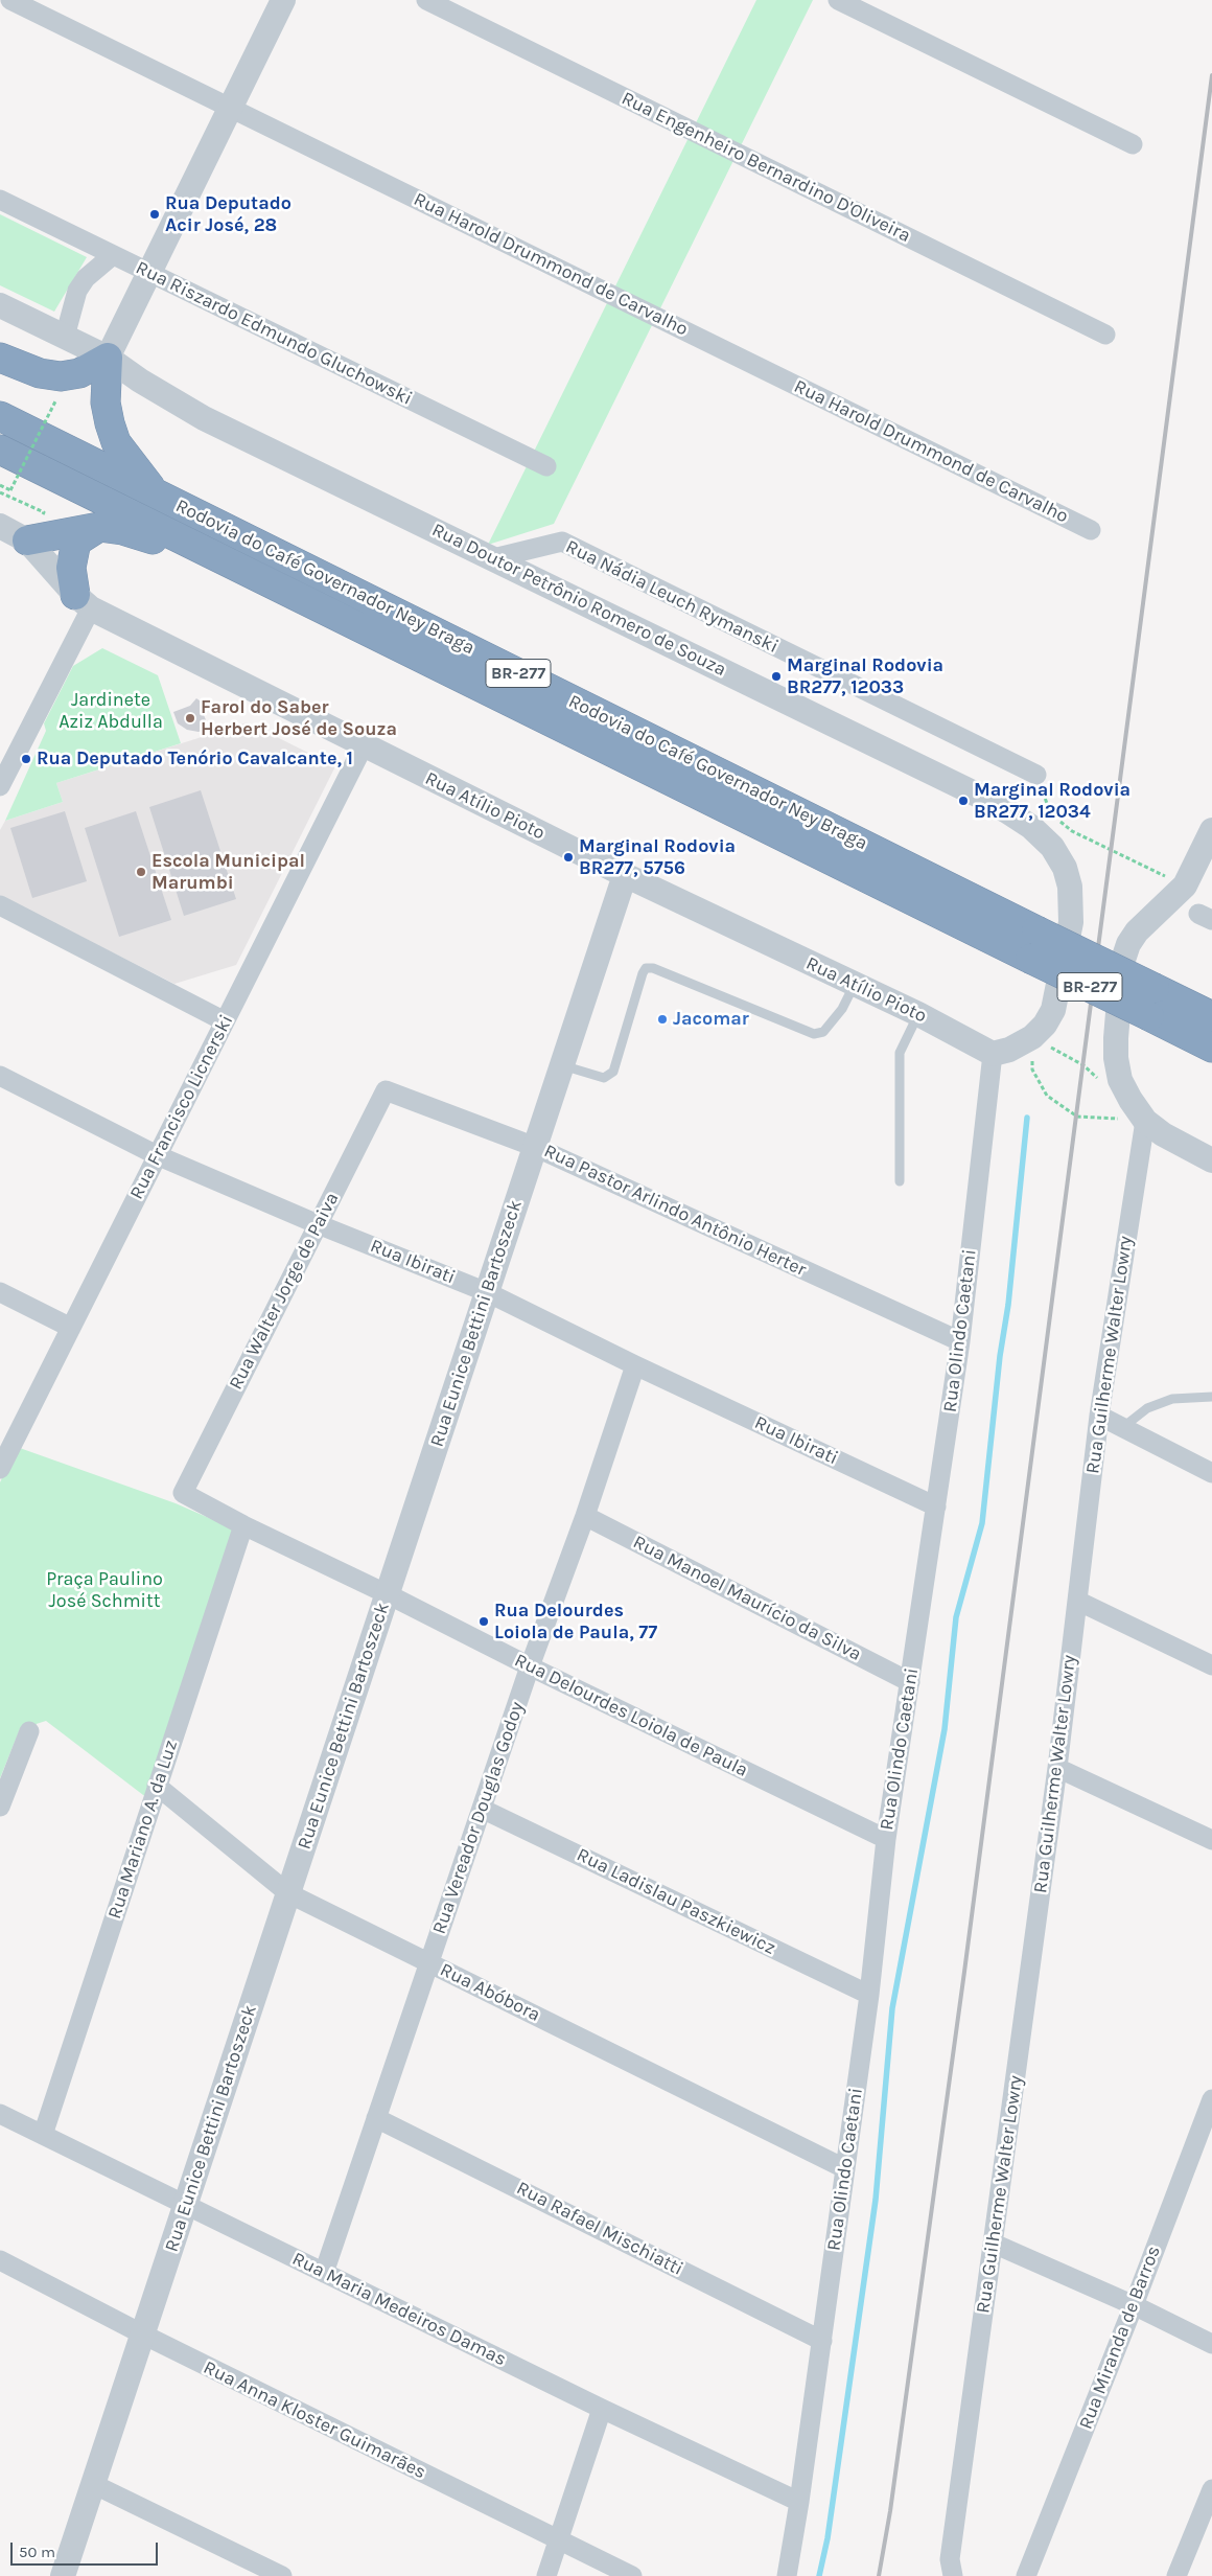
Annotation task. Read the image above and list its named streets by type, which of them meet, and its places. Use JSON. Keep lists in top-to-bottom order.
{
  "streets": {
    "highway": ["Rodovia do Café Governador Ney Braga", "BR-277"],
    "street": [
      "Rua Engenheiro Bernardino D'Oliveira",
      "Rua Harold Drummond de Carvalho",
      "Rua Riszardo Edmundo Gluchowski",
      "Rua Nádia Leuch Rymanski",
      "Rua Doutor Petrônio Romero de Souza",
      "Rua Atílio Pioto",
      "Rua Francisco Licnerski",
      "Rua Pastor Arlindo Antônio Herter",
      "Rua Ibirati",
      "Rua Walter Jorge de Paiva",
      "Rua Eunice Bettini Bartoszeck",
      "Rua Olindo Caetani",
      "Rua Guilherme Walter Lowry",
      "Rua Manoel Maurício da Silva",
      "Rua Delourdes Loiola de Paula",
      "Rua Vereador Douglas Godoy",
      "Rua Mariano A. da Luz",
      "Rua Ladislau Paszkiewicz",
      "Rua Abóbora",
      "Rua Rafael Mischiatti",
      "Rua Maria Medeiros Damas",
      "Rua Miranda de Barros",
      "Rua Anna Kloster Guimarães"
    ]
  },
  "crossings": [
    ["Rua Nádia Leuch Rymanski", "Rua Doutor Petrônio Romero de Souza"],
    ["Rua Atílio Pioto", "Rua Francisco Licnerski"],
    ["Rua Atílio Pioto", "Rua Eunice Bettini Bartoszeck"],
    ["Rua Atílio Pioto", "Rua Olindo Caetani"],
    ["Rua Francisco Licnerski", "Rua Ibirati"],
    ["Rua Pastor Arlindo Antônio Herter", "Rua Walter Jorge de Paiva"],
    ["Rua Pastor Arlindo Antônio Herter", "Rua Eunice Bettini Bartoszeck"],
    ["Rua Pastor Arlindo Antônio Herter", "Rua Olindo Caetani"],
    ["Rua Ibirati", "Rua Walter Jorge de Paiva"],
    ["Rua Ibirati", "Rua Eunice Bettini Bartoszeck"],
    ["Rua Ibirati", "Rua Olindo Caetani"],
    ["Rua Ibirati", "Rua Vereador Douglas Godoy"],
    ["Rua Walter Jorge de Paiva", "Rua Delourdes Loiola de Paula"],
    ["Rua Eunice Bettini Bartoszeck", "Rua Delourdes Loiola de Paula"],
    ["Rua Eunice Bettini Bartoszeck", "Rua Abóbora"],
    ["Rua Eunice Bettini Bartoszeck", "Rua Maria Medeiros Damas"],
    ["Rua Eunice Bettini Bartoszeck", "Rua Anna Kloster Guimarães"],
    ["Rua Olindo Caetani", "Rua Manoel Maurício da Silva"],
    ["Rua Olindo Caetani", "Rua Delourdes Loiola de Paula"],
    ["Rua Olindo Caetani", "Rua Ladislau Paszkiewicz"],
    ["Rua Olindo Caetani", "Rua Abóbora"],
    ["Rua Olindo Caetani", "Rua Rafael Mischiatti"],
    ["Rua Olindo Caetani", "Rua Maria Medeiros Damas"],
    ["Rua Manoel Maurício da Silva", "Rua Vereador Douglas Godoy"],
    ["Rua Delourdes Loiola de Paula", "Rua Vereador Douglas Godoy"],
    ["Rua Delourdes Loiola de Paula", "Rua Mariano A. da Luz"],
    ["Rua Vereador Douglas Godoy", "Rua Ladislau Paszkiewicz"],
    ["Rua Vereador Douglas Godoy", "Rua Abóbora"],
    ["Rua Vereador Douglas Godoy", "Rua Rafael Mischiatti"],
    ["Rua Vereador Douglas Godoy", "Rua Maria Medeiros Damas"],
    ["Rua Mariano A. da Luz", "Rua Abóbora"],
    ["Rua Mariano A. da Luz", "Rua Maria Medeiros Damas"]
  ],
  "parks": ["Jardinete Aziz Abdulla", "Praça Paulino José Schmitt"],
  "places": [
    "Rua Deputado Acir José, 28",
    "Marginal Rodovia BR277, 12033",
    "Farol do Saber Herbert José de Souza",
    "Rua Deputado Tenório Cavalcante, 1",
    "Marginal Rodovia BR277, 12034",
    "Marginal Rodovia BR277, 5756",
    "Escola Municipal Marumbi",
    "Jacomar",
    "Rua Delourdes Loiola de Paula, 77"
  ],
  "scale_bar": "50 m"
}
